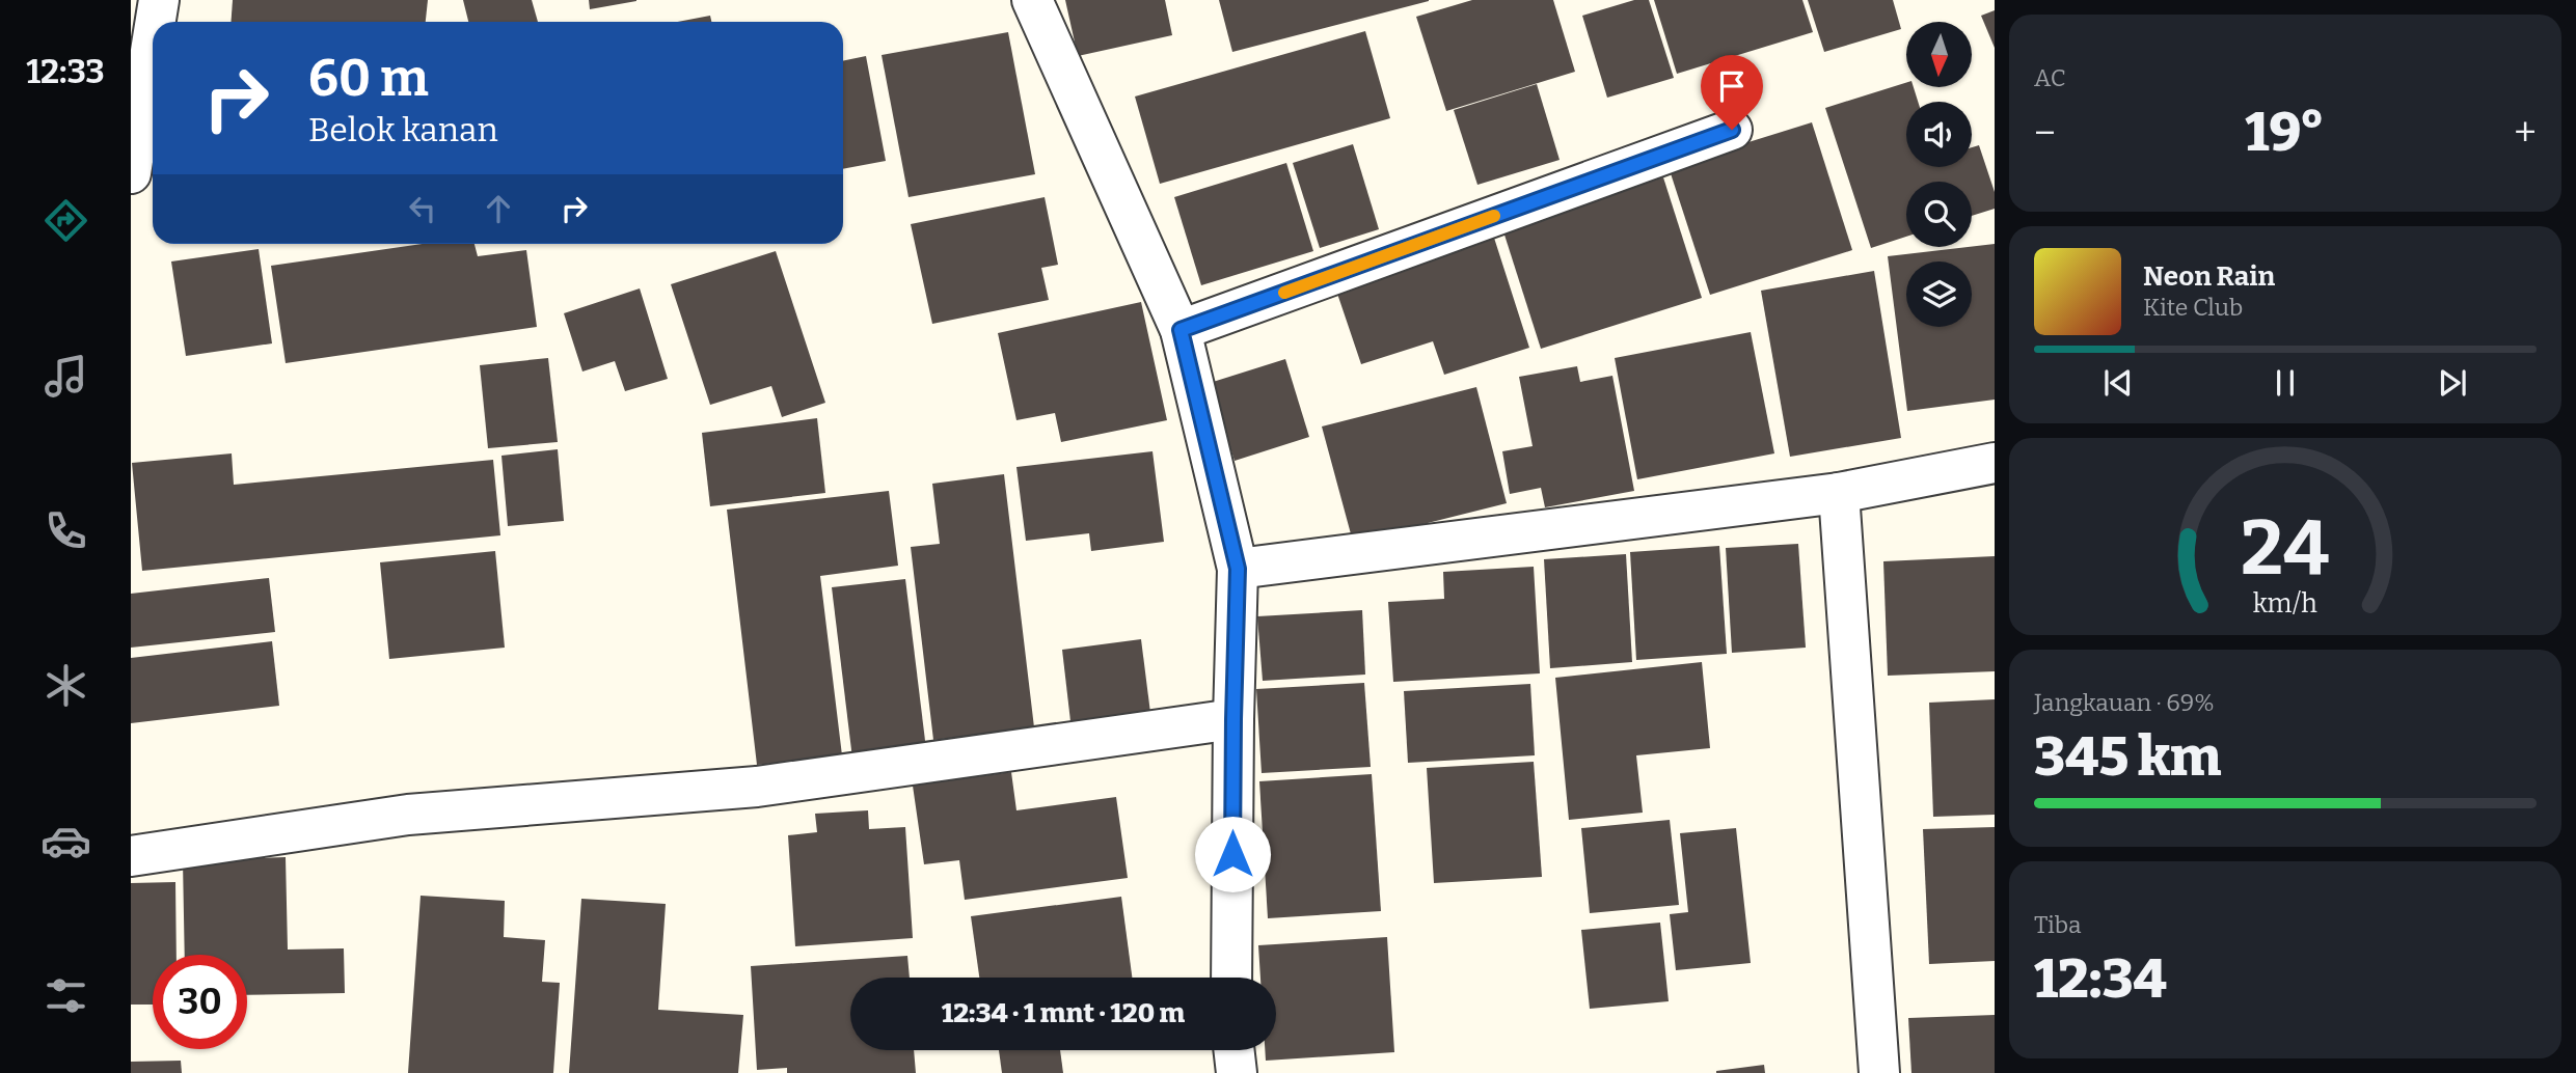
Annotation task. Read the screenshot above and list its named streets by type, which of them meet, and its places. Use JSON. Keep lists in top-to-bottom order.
{
  "north": "bottom",
  "page": {
    "tabs": "12:33",
    "tile": [
      "AC",
      ["Jangkauan · 69%", "345 km"],
      ["Tiba", "12:34"]
    ],
    "turn": ["60 m", "Belok kanan"],
    "heat": ["−", "19°", "+"],
    "song": ["Neon Rain", "Kite Club"],
    "limit": "30",
    "trip": "12:34 · 1 mnt · 120 m",
    "gauge": ["24", "km/h"]
  }
}
